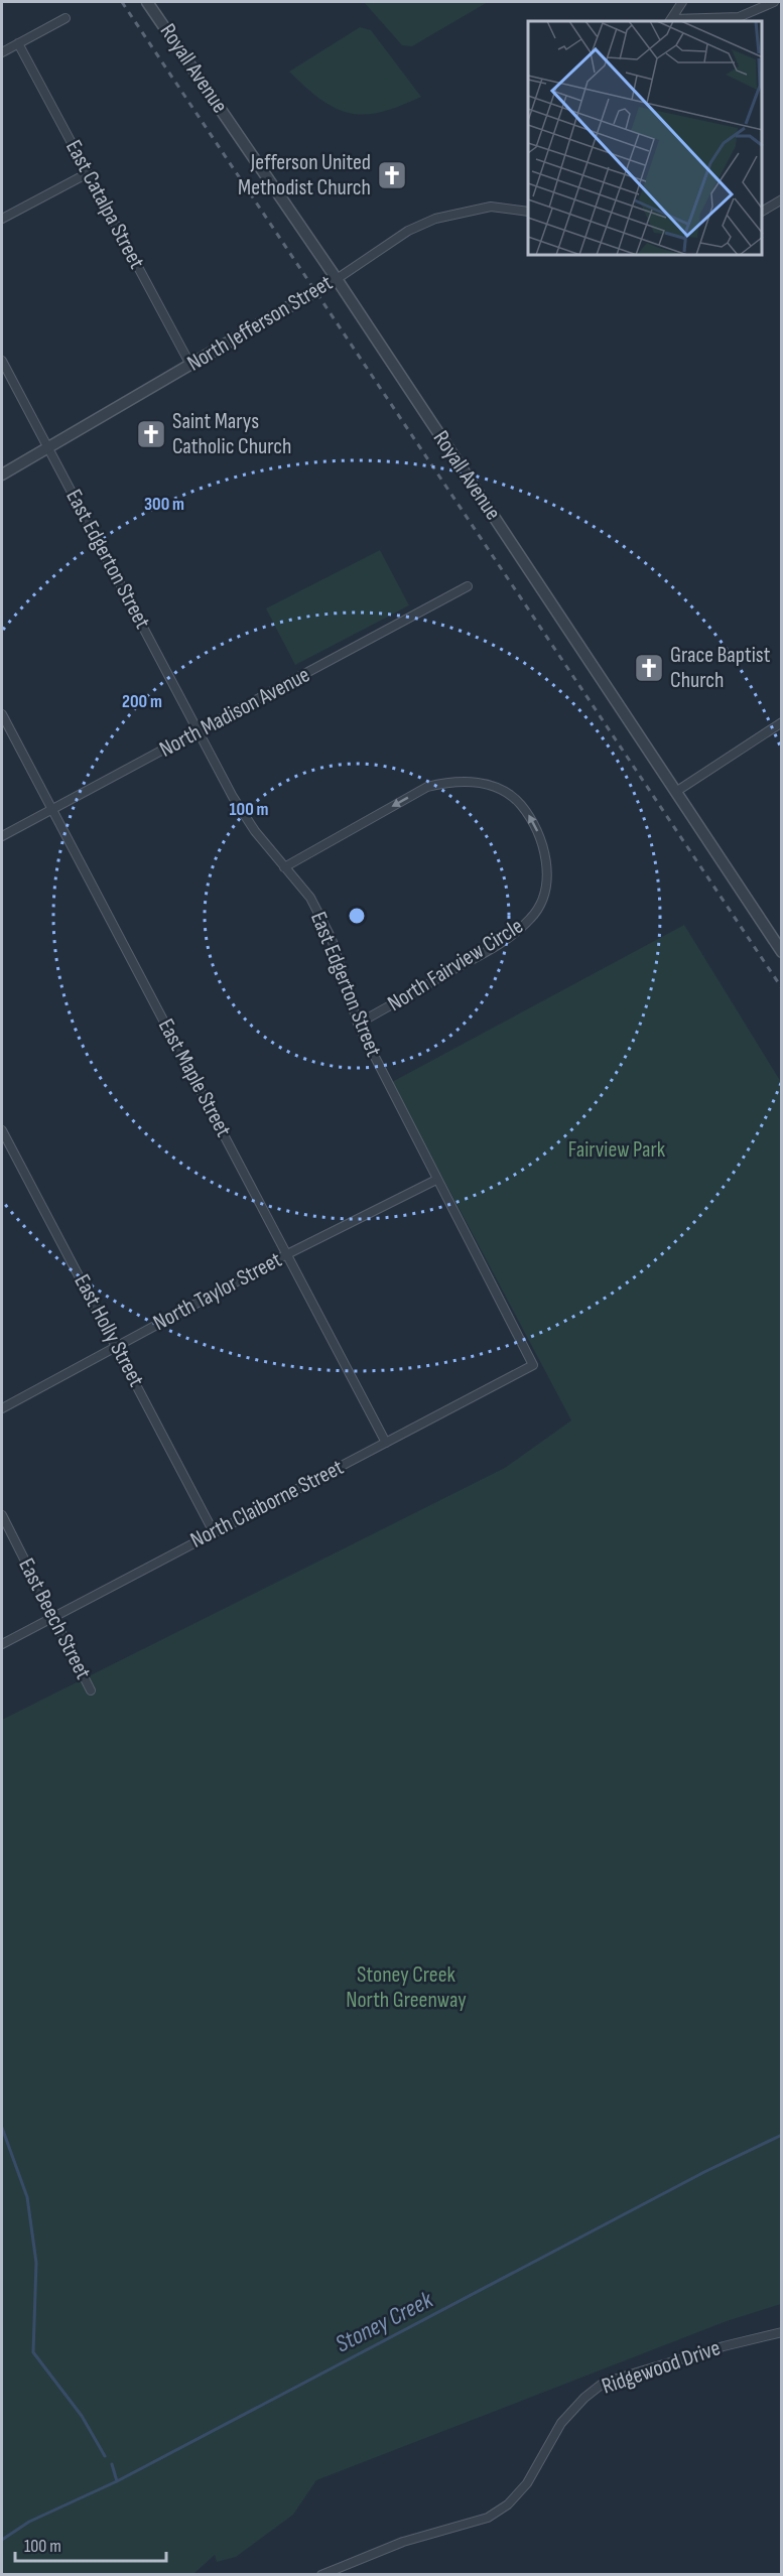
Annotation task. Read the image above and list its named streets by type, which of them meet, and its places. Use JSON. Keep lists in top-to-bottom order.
{
  "streets": {
    "street": [
      "Royall Avenue",
      "East Catalpa Street",
      "North Jefferson Street",
      "East Edgerton Street",
      "North Madison Avenue",
      "North Fairview Circle",
      "East Maple Street",
      "North Taylor Street",
      "East Holly Street",
      "North Claiborne Street",
      "East Beech Street",
      "Ridgewood Drive"
    ]
  },
  "crossings": [
    ["Royall Avenue", "North Jefferson Street"],
    ["East Catalpa Street", "North Jefferson Street"],
    ["North Jefferson Street", "East Edgerton Street"],
    ["East Edgerton Street", "North Madison Avenue"],
    ["East Edgerton Street", "North Fairview Circle"],
    ["East Edgerton Street", "North Taylor Street"],
    ["East Edgerton Street", "North Claiborne Street"],
    ["North Madison Avenue", "East Maple Street"],
    ["East Maple Street", "North Taylor Street"],
    ["East Maple Street", "North Claiborne Street"],
    ["North Taylor Street", "East Holly Street"],
    ["East Holly Street", "North Claiborne Street"],
    ["North Claiborne Street", "East Beech Street"]
  ],
  "water": ["Stoney Creek"],
  "parks": ["Fairview Park", "Stoney Creek North Greenway"],
  "places": {
    "church": ["Jefferson United Methodist Church", "Saint Marys Catholic Church", "Grace Baptist Church"]
  },
  "scale_bar": "100 m",
  "rings": ["300 m", "200 m", "100 m"]
}
